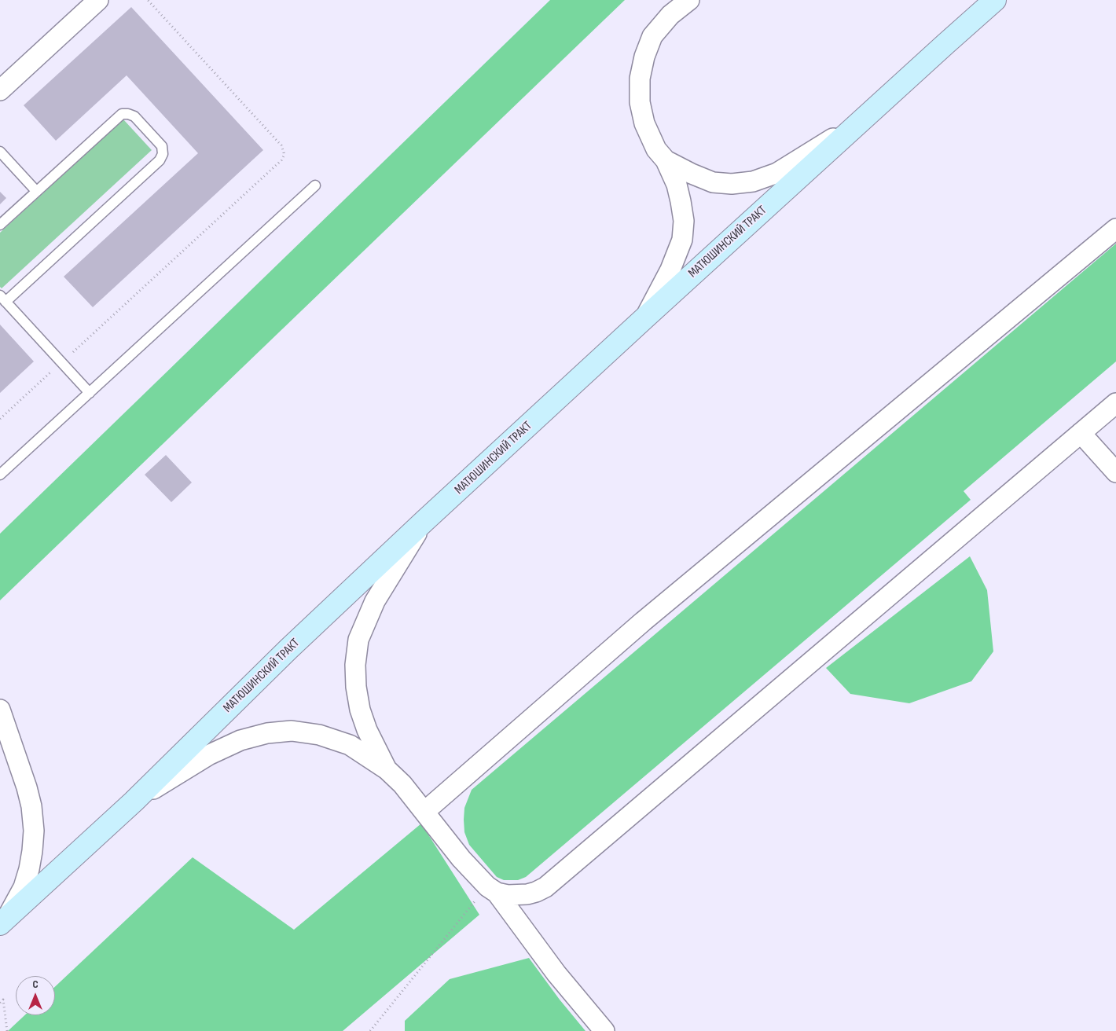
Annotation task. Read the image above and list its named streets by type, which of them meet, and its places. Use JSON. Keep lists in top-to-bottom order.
{
  "streets": {
    "main road": ["МАТЮШИНСКИЙ ТРАКТ"]
  },
  "north": "top"
}
